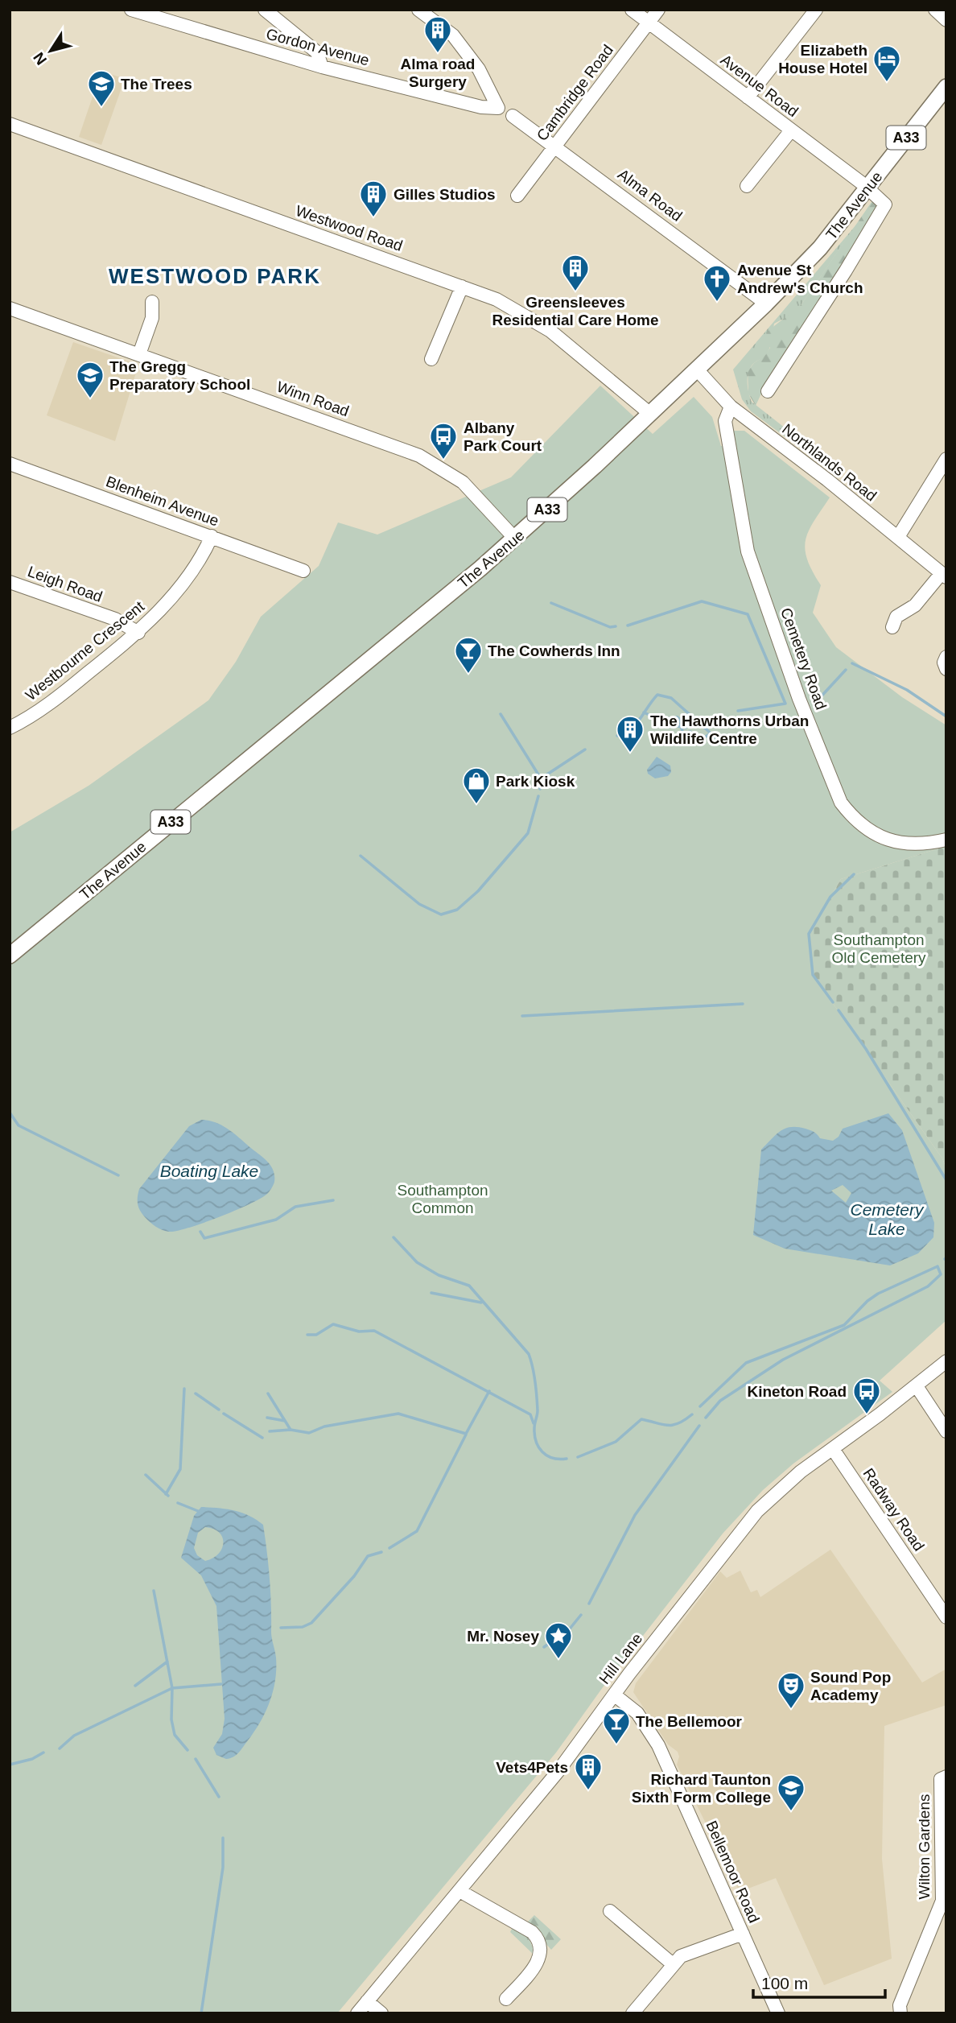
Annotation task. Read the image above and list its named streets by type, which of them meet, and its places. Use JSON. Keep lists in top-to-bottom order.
{
  "streets": {
    "main road": ["A33", "The Avenue"],
    "street": [
      "Gordon Avenue",
      "Avenue Road",
      "Cambridge Road",
      "Alma Road",
      "Westwood Road",
      "Winn Road",
      "Northlands Road",
      "Blenheim Avenue",
      "Leigh Road",
      "Westbourne Crescent",
      "Cemetery Road",
      "Radway Road",
      "Hill Lane",
      "Wilton Gardens",
      "Bellemoor Road"
    ]
  },
  "crossings": [
    ["Avenue Road", "Cambridge Road"],
    ["Avenue Road", "The Avenue"],
    ["Cambridge Road", "Alma Road"],
    ["Alma Road", "The Avenue"],
    ["The Avenue", "Westwood Road"],
    ["The Avenue", "Winn Road"],
    ["The Avenue", "Northlands Road"],
    ["Northlands Road", "Cemetery Road"],
    ["Blenheim Avenue", "Westbourne Crescent"],
    ["Leigh Road", "Westbourne Crescent"],
    ["Radway Road", "Hill Lane"],
    ["Hill Lane", "Bellemoor Road"]
  ],
  "districts": ["WESTWOOD PARK"],
  "water": ["Boating Lake", "Cemetery Lake"],
  "parks": ["Southampton Old Cemetery", "Southampton Common"],
  "places": {
    "building": [
      "Alma road Surgery",
      "Gilles Studios",
      "Greensleeves Residential Care Home",
      "The Hawthorns Urban Wildlife Centre",
      "Vets4Pets"
    ],
    "hotel": ["Elizabeth House Hotel"],
    "school or university": ["The Trees", "The Gregg Preparatory School", "Richard Taunton Sixth Form College"],
    "church": ["Avenue St Andrew's Church"],
    "bus stop": ["Albany Park Court", "Kineton Road"],
    "bar": ["The Cowherds Inn", "The Bellemoor"],
    "shop": ["Park Kiosk"],
    "place": ["Mr. Nosey"],
    "theatre": ["Sound Pop Academy"]
  },
  "scale_bar": "100 m",
  "north": "bottom left"
}
